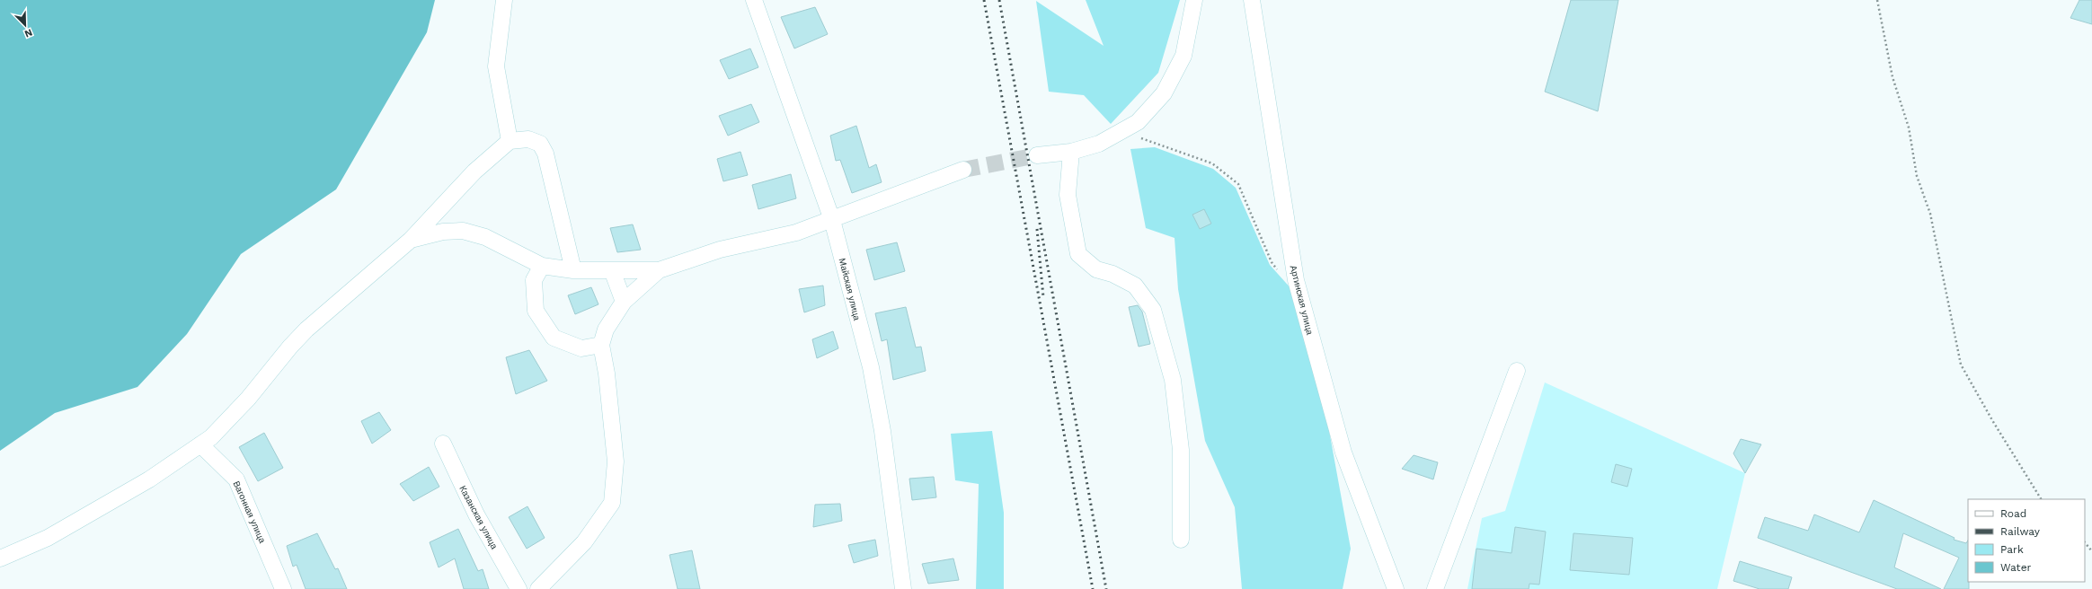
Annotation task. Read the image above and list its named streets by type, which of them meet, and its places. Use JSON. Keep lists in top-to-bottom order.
{
  "streets": {
    "street": [
      "Майская улица",
      "Артинская улица",
      "Вагонная улица",
      "Казанская улица"
    ]
  },
  "legend": [
    "Road",
    "Railway",
    "Park",
    "Water"
  ],
  "north": "bottom right"
}
